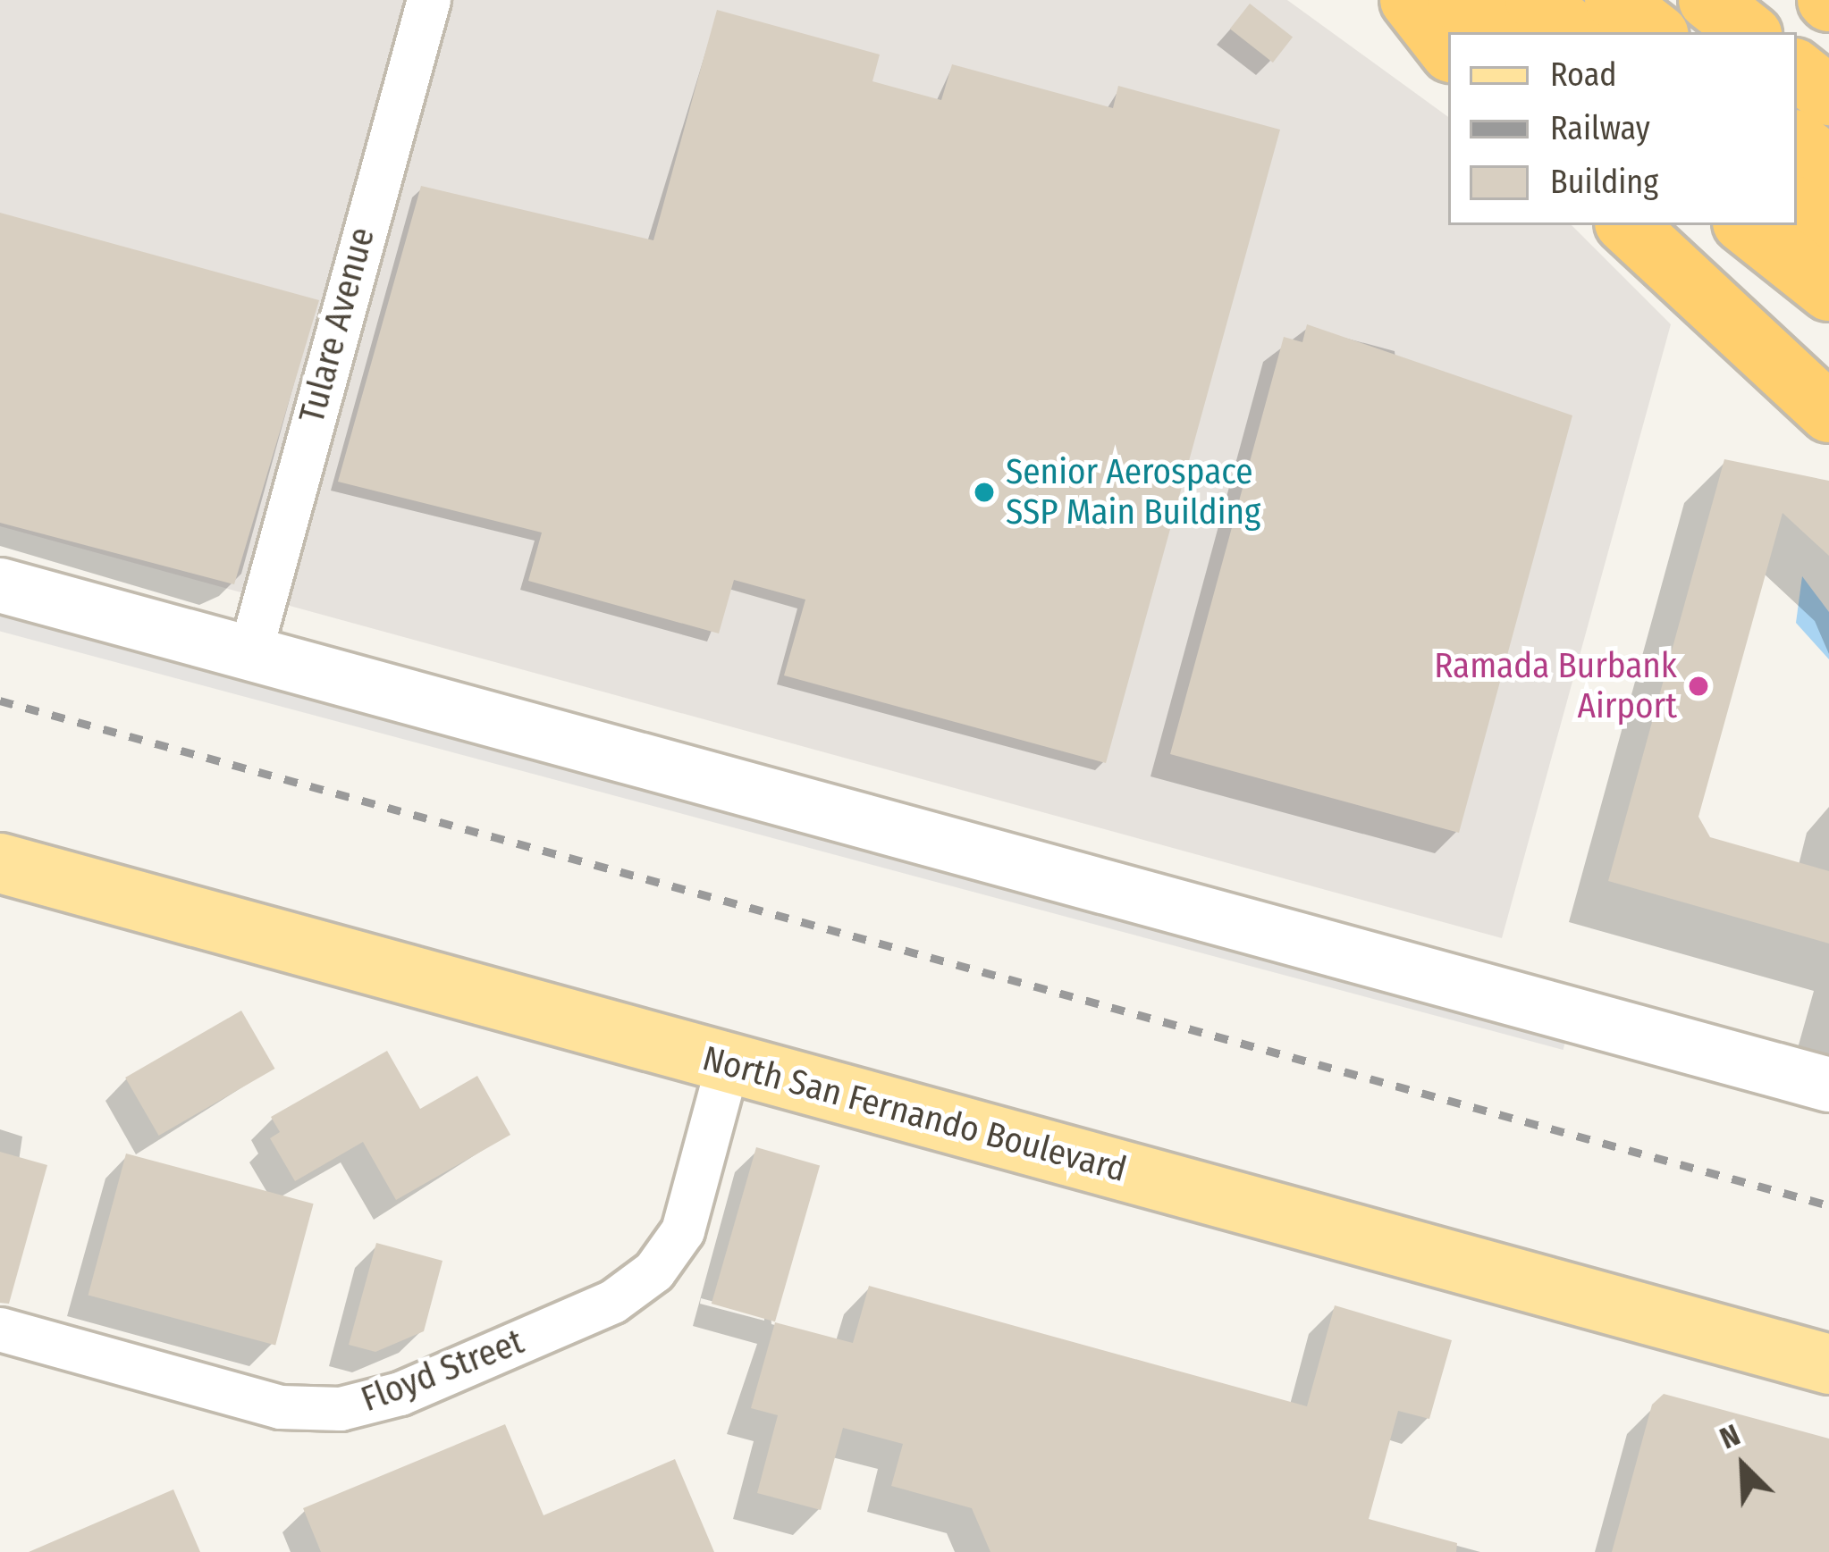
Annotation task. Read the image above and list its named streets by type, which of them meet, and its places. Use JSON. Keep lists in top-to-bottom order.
{
  "streets": {
    "main road": ["North San Fernando Boulevard"],
    "street": ["Tulare Avenue", "Floyd Street"]
  },
  "crossings": [
    ["North San Fernando Boulevard", "Floyd Street"]
  ],
  "places": ["Senior Aerospace SSP Main Building", "Ramada Burbank Airport"],
  "legend": ["Road", "Railway", "Building"],
  "north": "top left"
}
